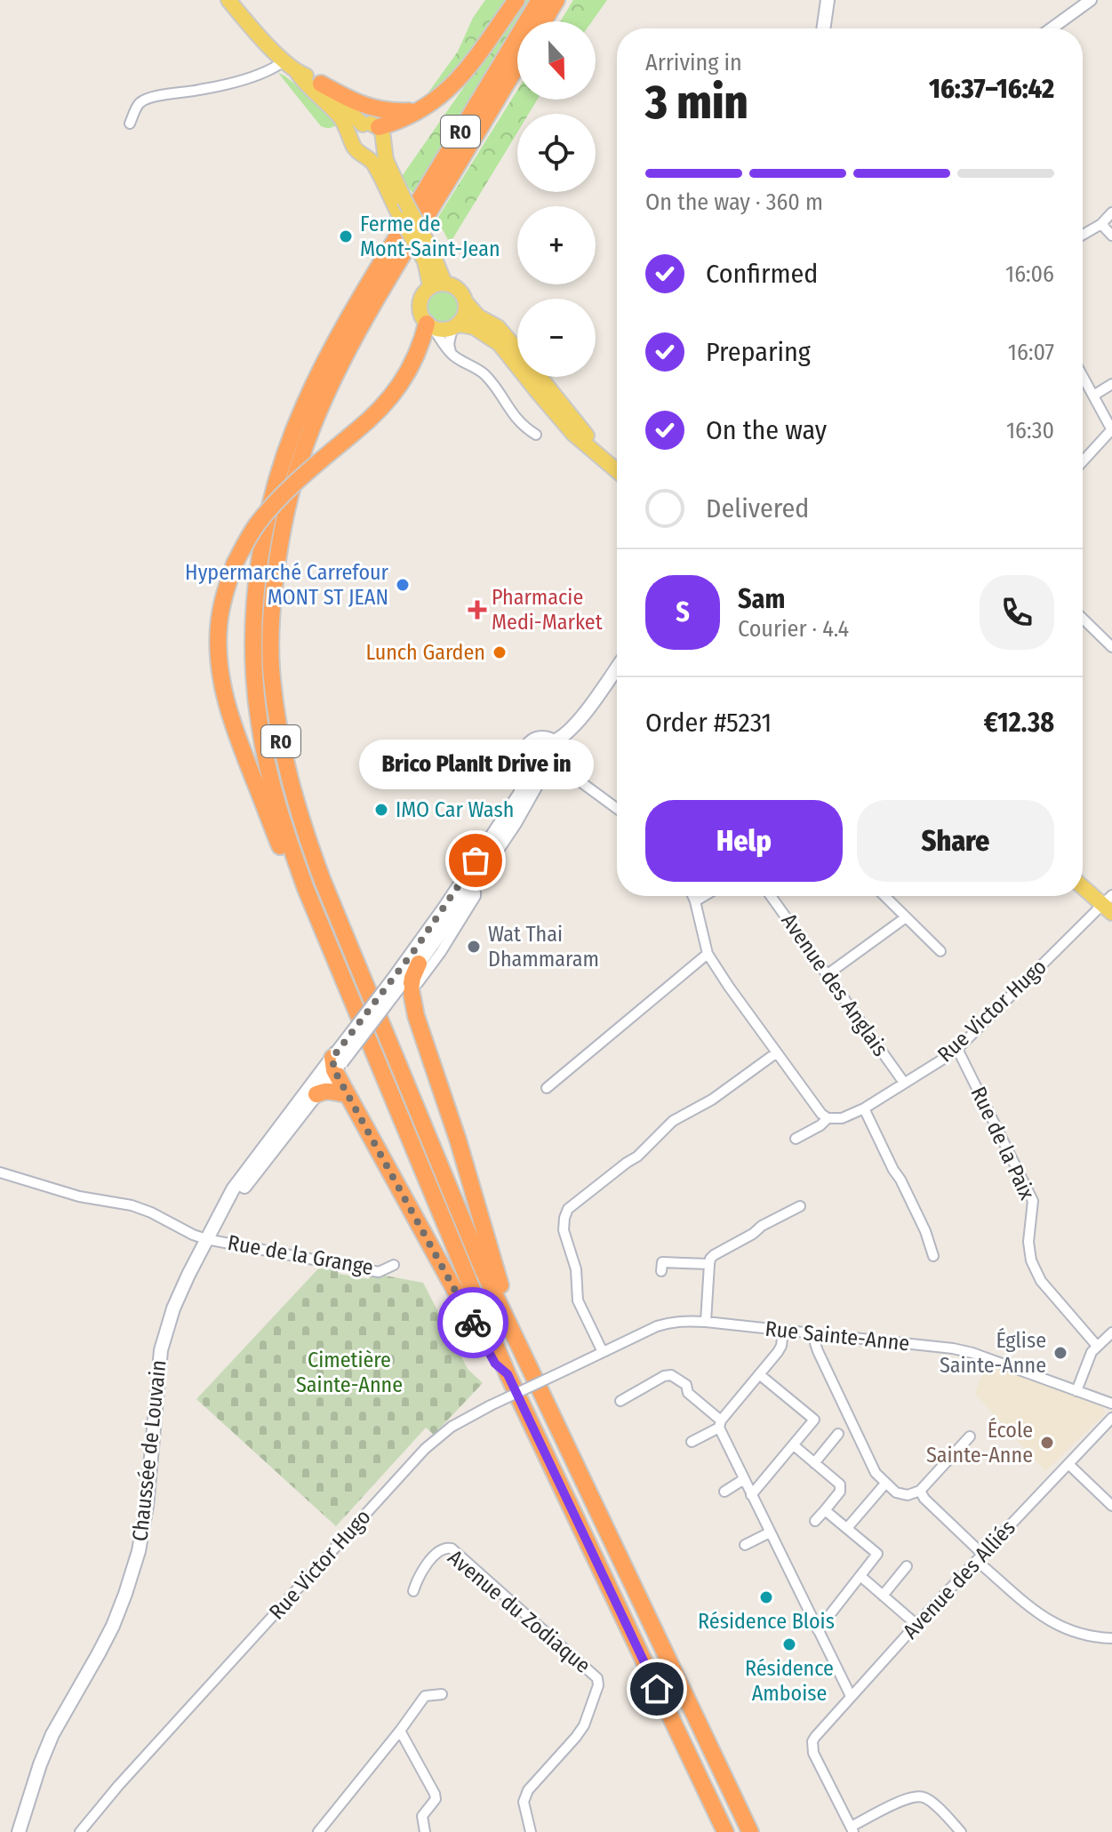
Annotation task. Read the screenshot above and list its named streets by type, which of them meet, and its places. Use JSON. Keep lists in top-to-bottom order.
{
  "streets": {
    "highway": ["R0"],
    "main road": ["Chaussée de Louvain"],
    "street": [
      "Avenue des Anglais",
      "Rue Victor Hugo",
      "Rue de la Paix",
      "Rue de la Grange",
      "Rue Sainte-Anne",
      "Avenue des Alliés",
      "Avenue du Zodiaque"
    ]
  },
  "crossings": [
    ["Avenue des Anglais", "Rue Victor Hugo"],
    ["Rue Victor Hugo", "Rue de la Paix"],
    ["Rue Victor Hugo", "Rue Sainte-Anne"],
    ["Rue de la Grange", "Chaussée de Louvain"]
  ],
  "parks": ["Cimetière Sainte-Anne"],
  "places": {
    "other": [
      "Ferme de Mont-Saint-Jean",
      "Hypermarché Carrefour MONT ST JEAN",
      "Lunch Garden",
      "IMO Car Wash",
      "Brico PlanIt Drive in",
      "Wat Thai Dhammaram",
      "Église Sainte-Anne",
      "École Sainte-Anne",
      "Résidence Blois",
      "Résidence Amboise"
    ],
    "health": ["Pharmacie Medi-Market"]
  },
  "north": "bottom",
  "page": {
    "map_buttons": ["+", "−"],
    "heading": ["3 min", "Arriving in", "16:37–16:42"],
    "panel": [
      "Sam",
      "Courier · 4.4",
      "Order #5231",
      "€12.38"
    ],
    "bar": "On the way · 360 m",
    "list": [
      ["Confirmed", "16:06"],
      ["Preparing", "16:07"],
      ["On the way", "16:30"],
      "Delivered"
    ],
    "round": "S",
    "bubble": "Brico PlanIt Drive in",
    "buttons": ["Help", "Share"]
  }
}
